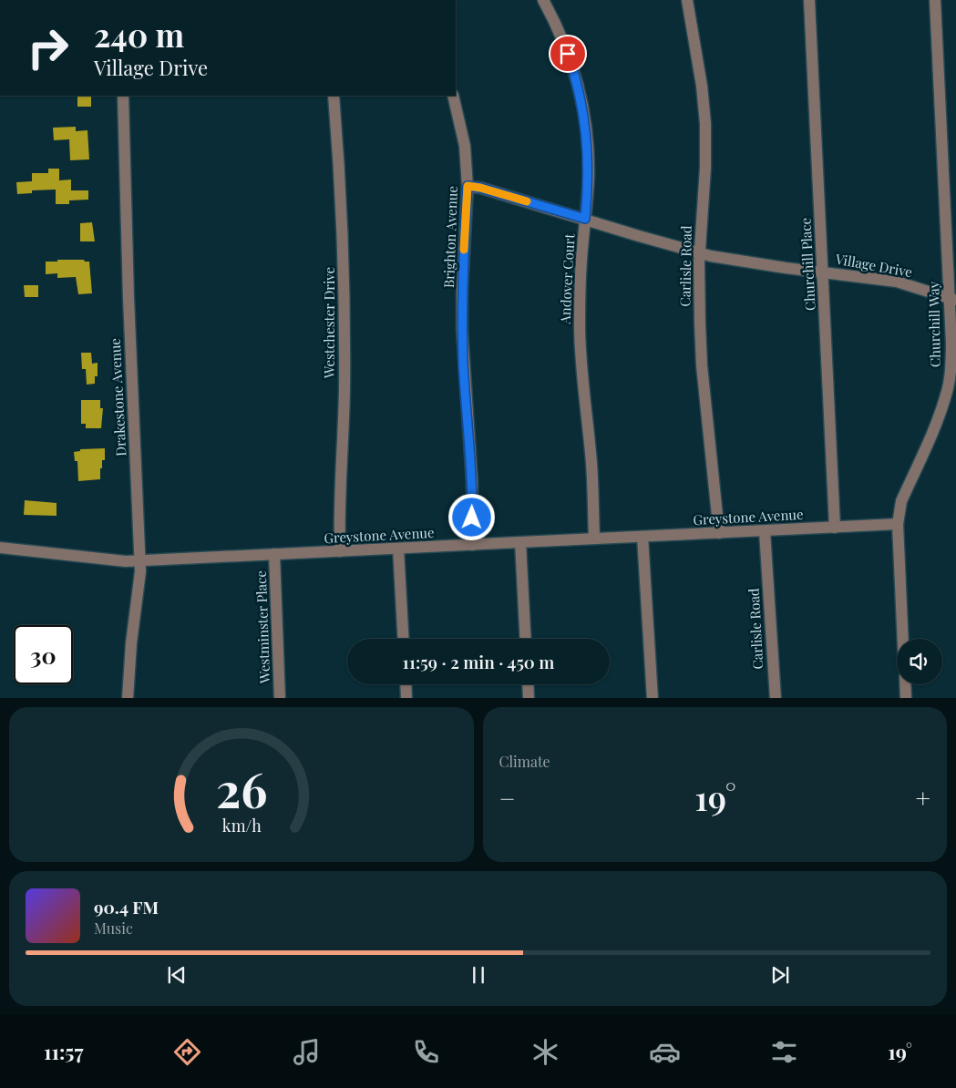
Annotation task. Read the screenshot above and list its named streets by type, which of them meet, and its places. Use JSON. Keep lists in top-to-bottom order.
{
  "streets": {
    "street": [
      "Brighton Avenue",
      "Churchill Place",
      "Village Drive",
      "Carlisle Road",
      "Andover Court",
      "Westchester Drive",
      "Churchill Way",
      "Drakestone Avenue",
      "Greystone Avenue",
      "Westminster Place"
    ]
  },
  "crossings": [
    ["Brighton Avenue", "Village Drive"],
    ["Brighton Avenue", "Greystone Avenue"],
    ["Churchill Place", "Village Drive"],
    ["Churchill Place", "Greystone Avenue"],
    ["Village Drive", "Carlisle Road"],
    ["Village Drive", "Andover Court"],
    ["Village Drive", "Churchill Way"],
    ["Carlisle Road", "Greystone Avenue"],
    ["Andover Court", "Greystone Avenue"],
    ["Westchester Drive", "Greystone Avenue"],
    ["Churchill Way", "Greystone Avenue"],
    ["Drakestone Avenue", "Greystone Avenue"],
    ["Greystone Avenue", "Westminster Place"]
  ],
  "page": {
    "turn": ["240 m", "Village Drive"],
    "limit": "30",
    "trip": "11:59 · 2 min · 450 m",
    "tile": "Climate",
    "heat": ["−", "19°", "+"],
    "song": ["90.4 FM", "Music"],
    "tabs": ["11:57", "19°"],
    "gauge": ["26", "km/h"]
  }
}
